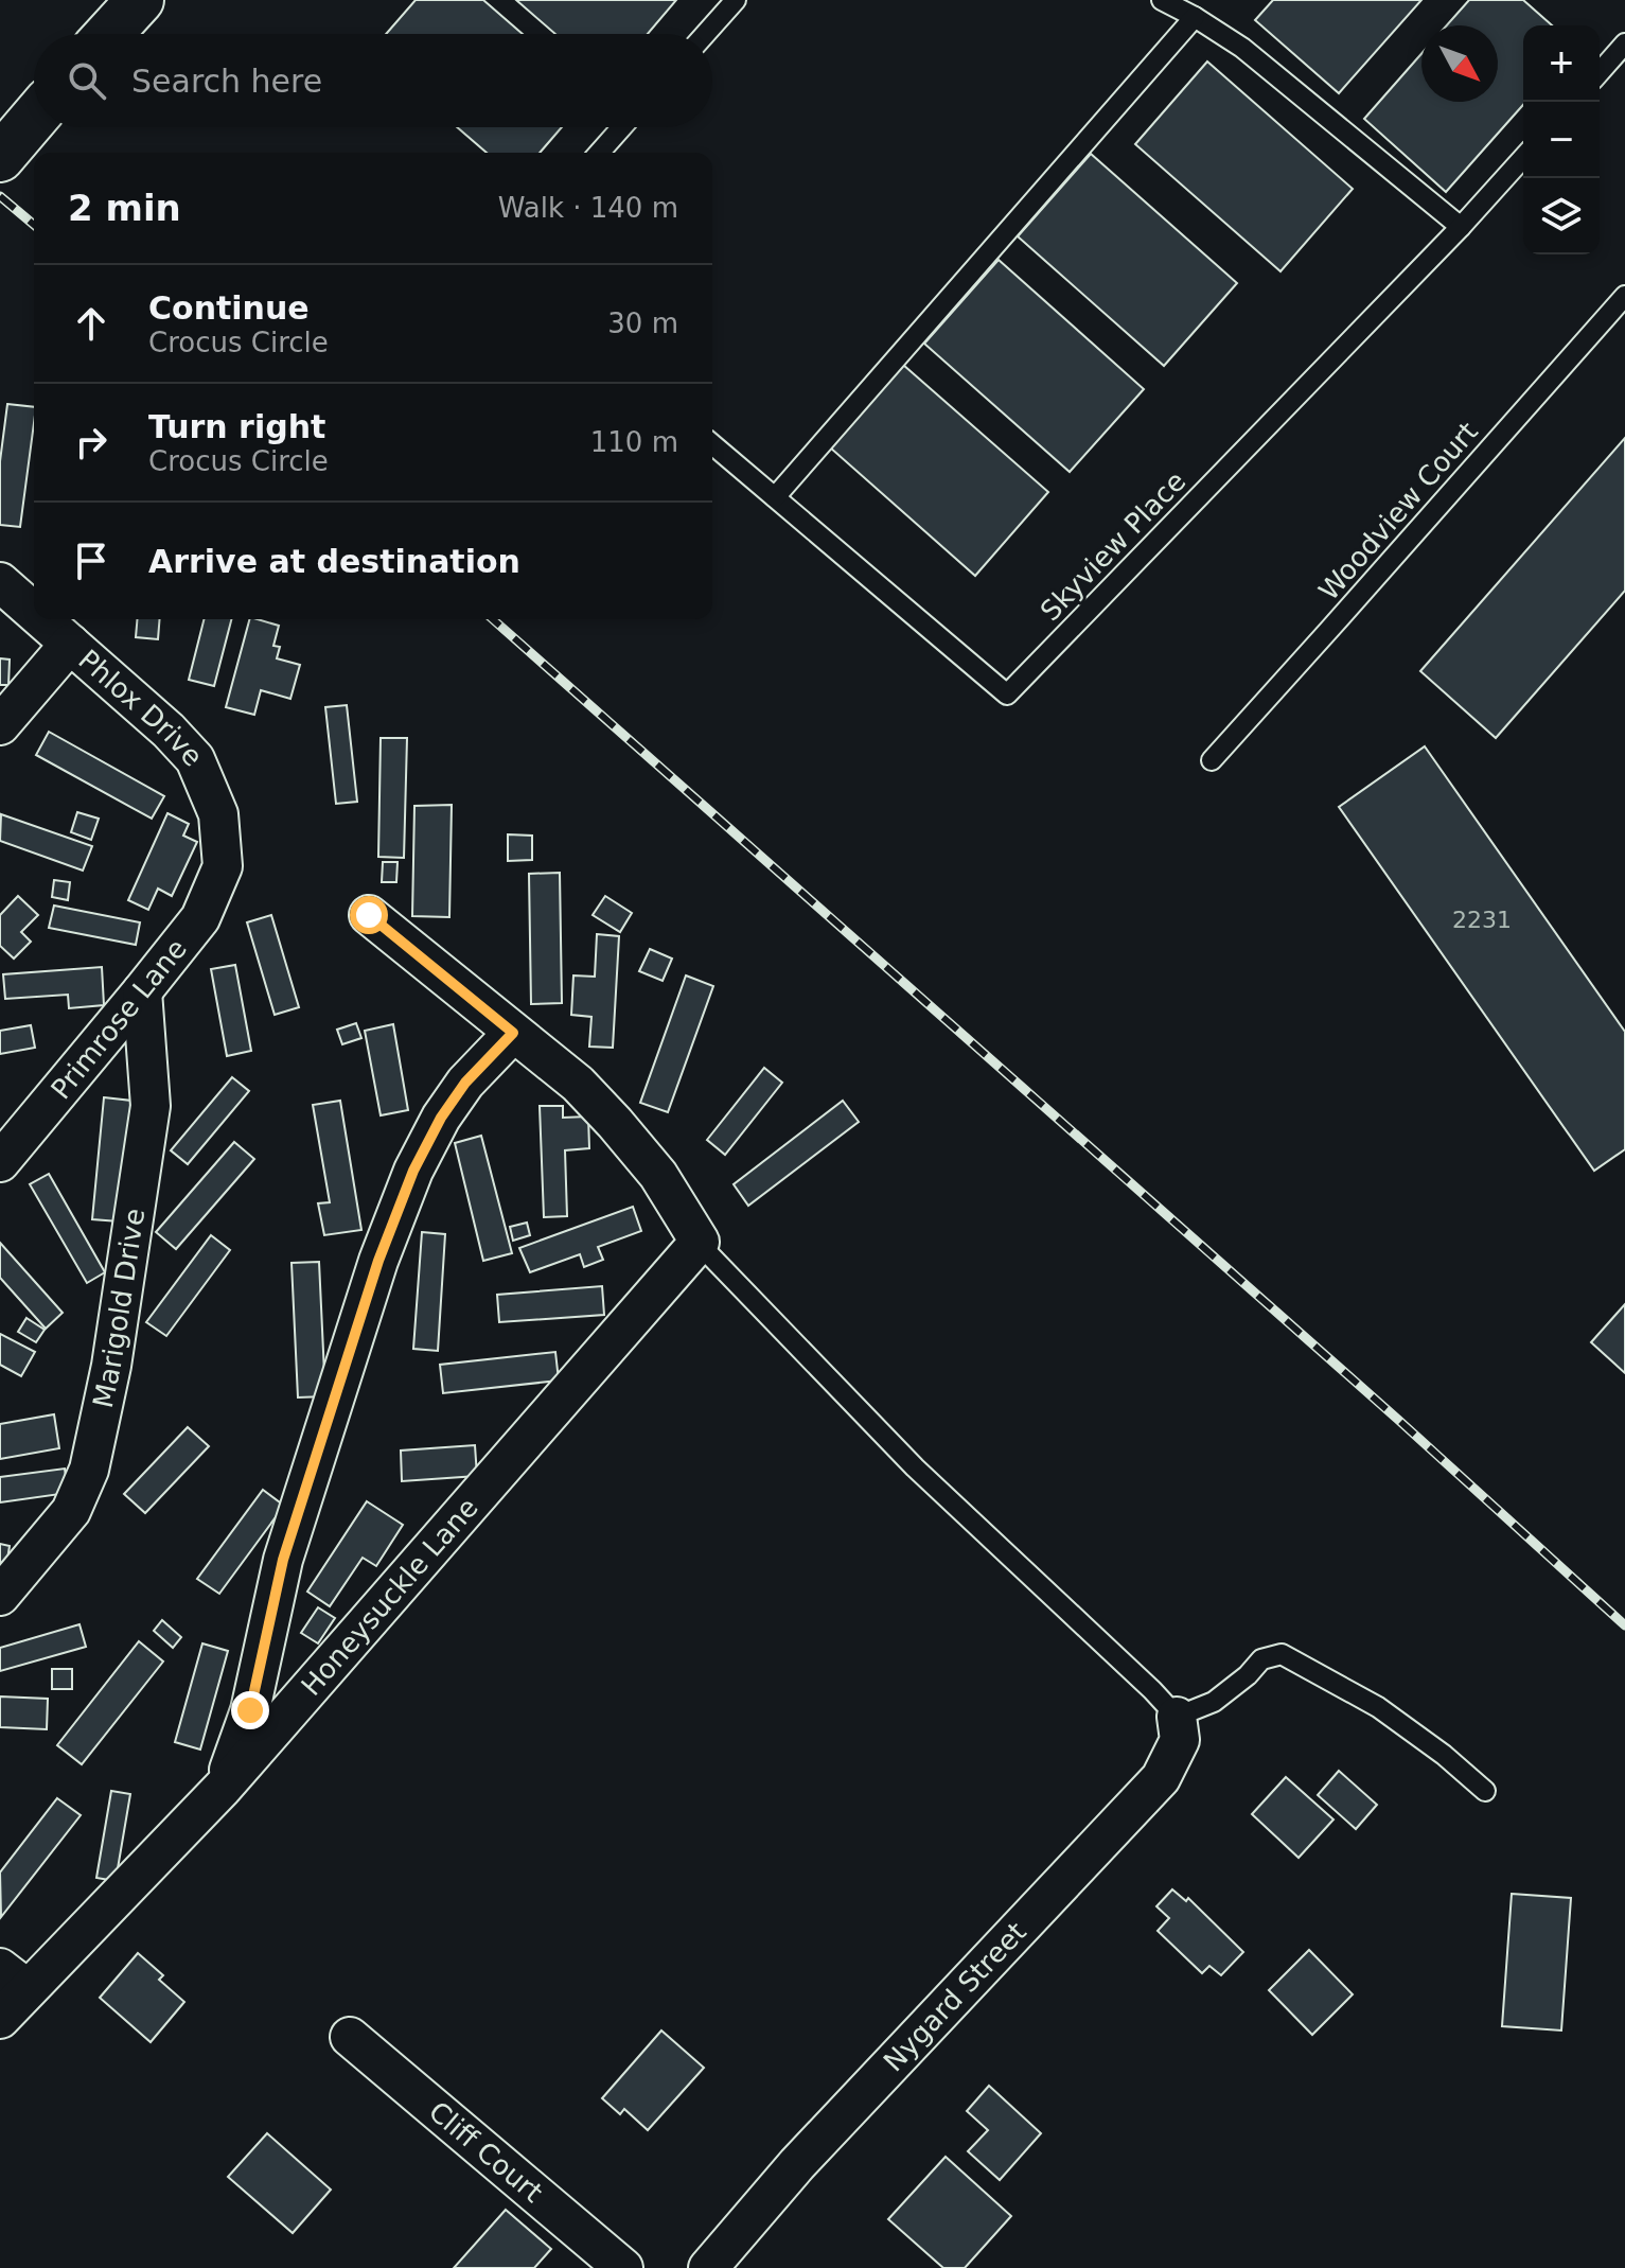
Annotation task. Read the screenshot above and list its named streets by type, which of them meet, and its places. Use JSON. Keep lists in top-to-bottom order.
{
  "streets": {
    "street": [
      "Phlox Drive",
      "Primrose Lane",
      "Marigold Drive",
      "Honeysuckle Lane",
      "Nygard Street",
      "Cliff Court"
    ],
    "lane": ["Woodview Court", "Skyview Place"]
  },
  "crossings": [
    ["Phlox Drive", "Primrose Lane"],
    ["Primrose Lane", "Marigold Drive"]
  ],
  "house_numbers": ["2231"],
  "north": "bottom right",
  "page": {
    "map_buttons": ["+", "−"],
    "search": "Search here",
    "heading": ["2 min", "Walk · 140 m"],
    "list": [
      ["Continue", "Crocus Circle", "30 m"],
      ["Turn right", "Crocus Circle", "110 m"],
      "Arrive at destination"
    ]
  }
}
